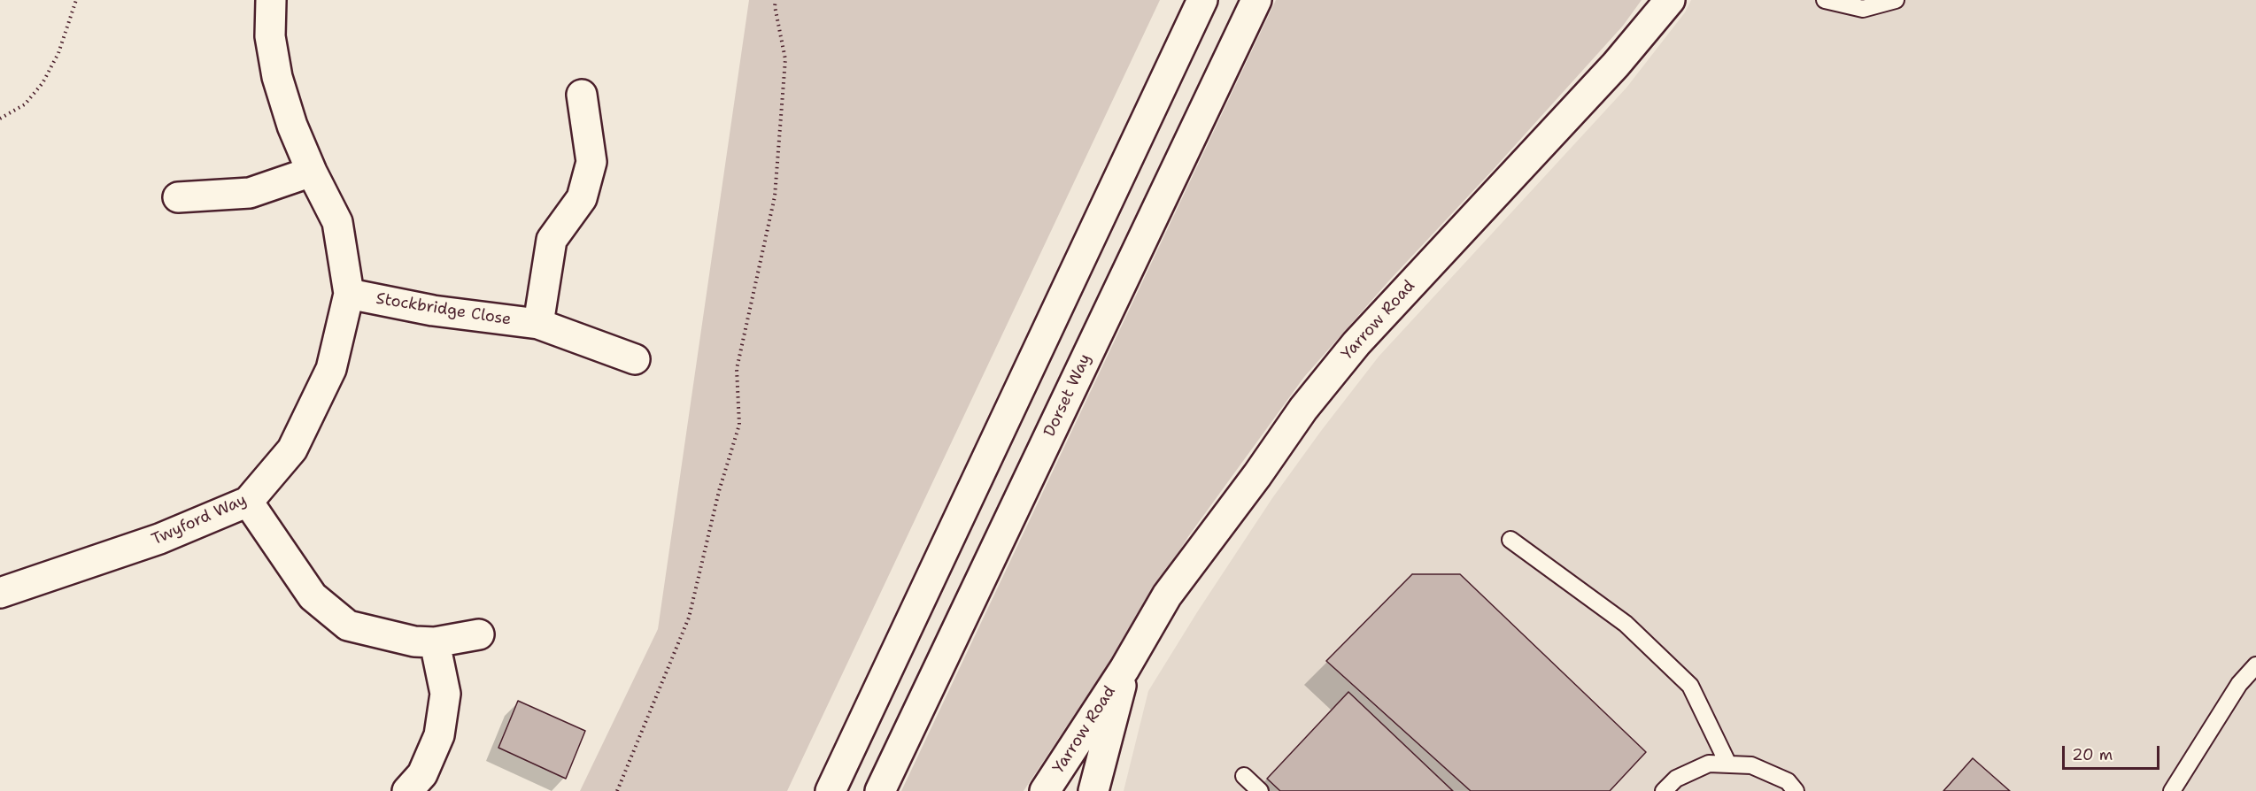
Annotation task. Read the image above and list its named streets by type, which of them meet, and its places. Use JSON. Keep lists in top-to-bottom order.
{
  "streets": {
    "main road": [
      "Stockbridge Close",
      "Yarrow Road",
      "Dorset Way",
      "Twyford Way"
    ]
  },
  "crossings": [
    ["Stockbridge Close", "Twyford Way"]
  ],
  "scale_bar": "20 m"
}
